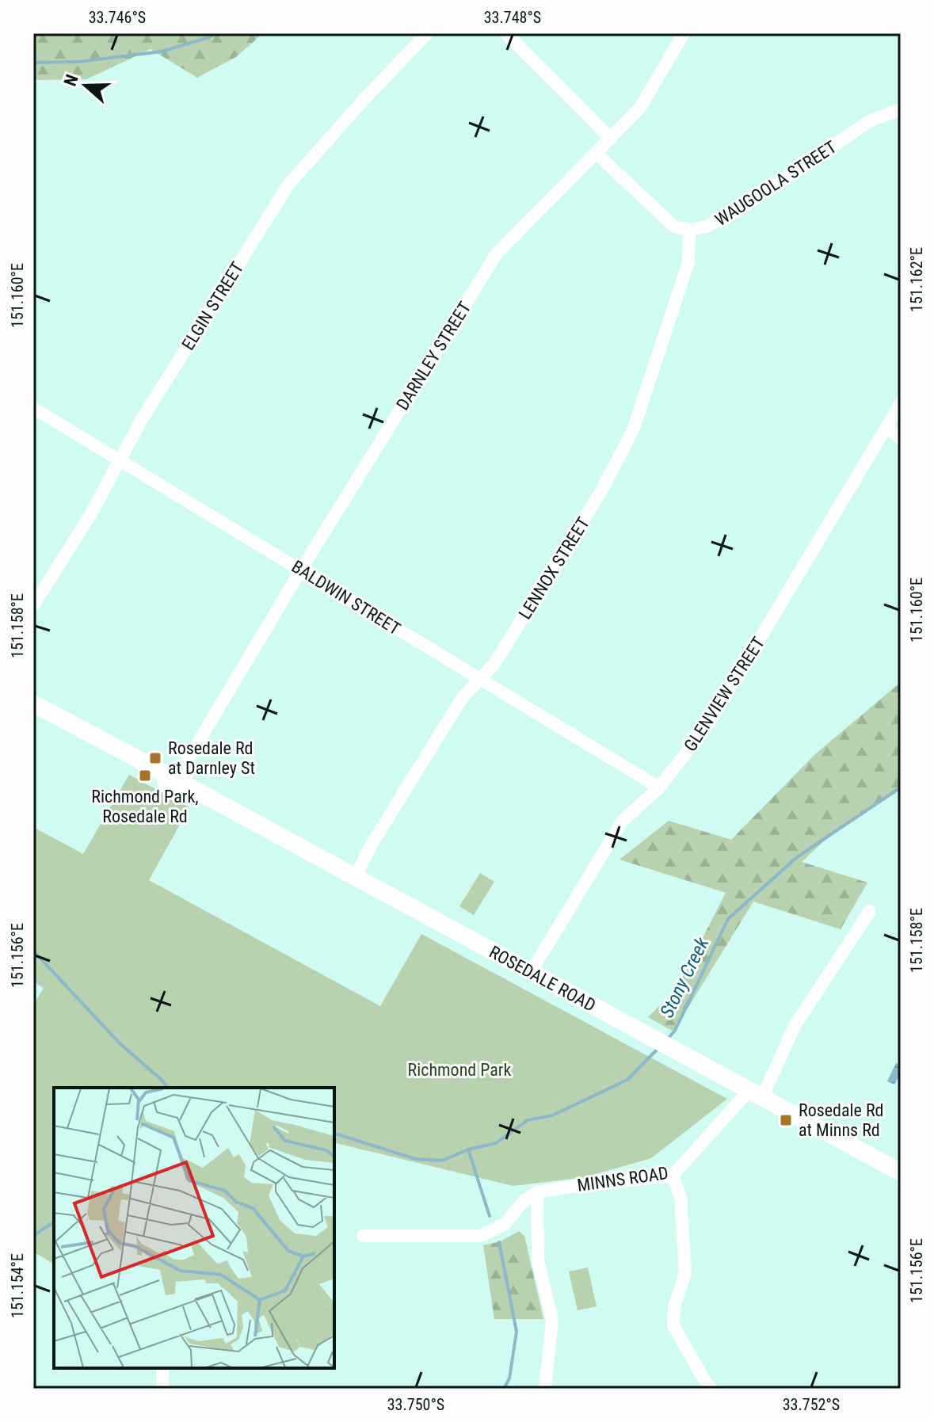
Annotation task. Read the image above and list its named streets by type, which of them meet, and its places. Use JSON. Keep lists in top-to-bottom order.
{
  "streets": {
    "street": [
      "WAUGOOLA STREET",
      "ELGIN STREET",
      "DARNLEY STREET",
      "LENNOX STREET",
      "BALDWIN STREET",
      "GLENVIEW STREET",
      "ROSEDALE ROAD",
      "MINNS ROAD"
    ]
  },
  "crossings": [
    ["WAUGOOLA STREET", "LENNOX STREET"],
    ["ELGIN STREET", "BALDWIN STREET"],
    ["DARNLEY STREET", "BALDWIN STREET"],
    ["DARNLEY STREET", "ROSEDALE ROAD"],
    ["LENNOX STREET", "BALDWIN STREET"],
    ["LENNOX STREET", "ROSEDALE ROAD"],
    ["BALDWIN STREET", "GLENVIEW STREET"],
    ["GLENVIEW STREET", "ROSEDALE ROAD"],
    ["ROSEDALE ROAD", "MINNS ROAD"]
  ],
  "water": ["Stony Creek"],
  "parks": ["Richmond Park"],
  "places": {
    "transit": ["Rosedale Rd at Darnley St", "Richmond Park, Rosedale Rd", "Rosedale Rd at Minns Rd"]
  },
  "north": "left",
  "coordinates": [
    "33.746°S",
    "33.748°S",
    "151.162°E",
    "151.160°E",
    "151.158°E",
    "151.156°E",
    "151.154°E",
    "33.750°S",
    "33.752°S"
  ]
}
